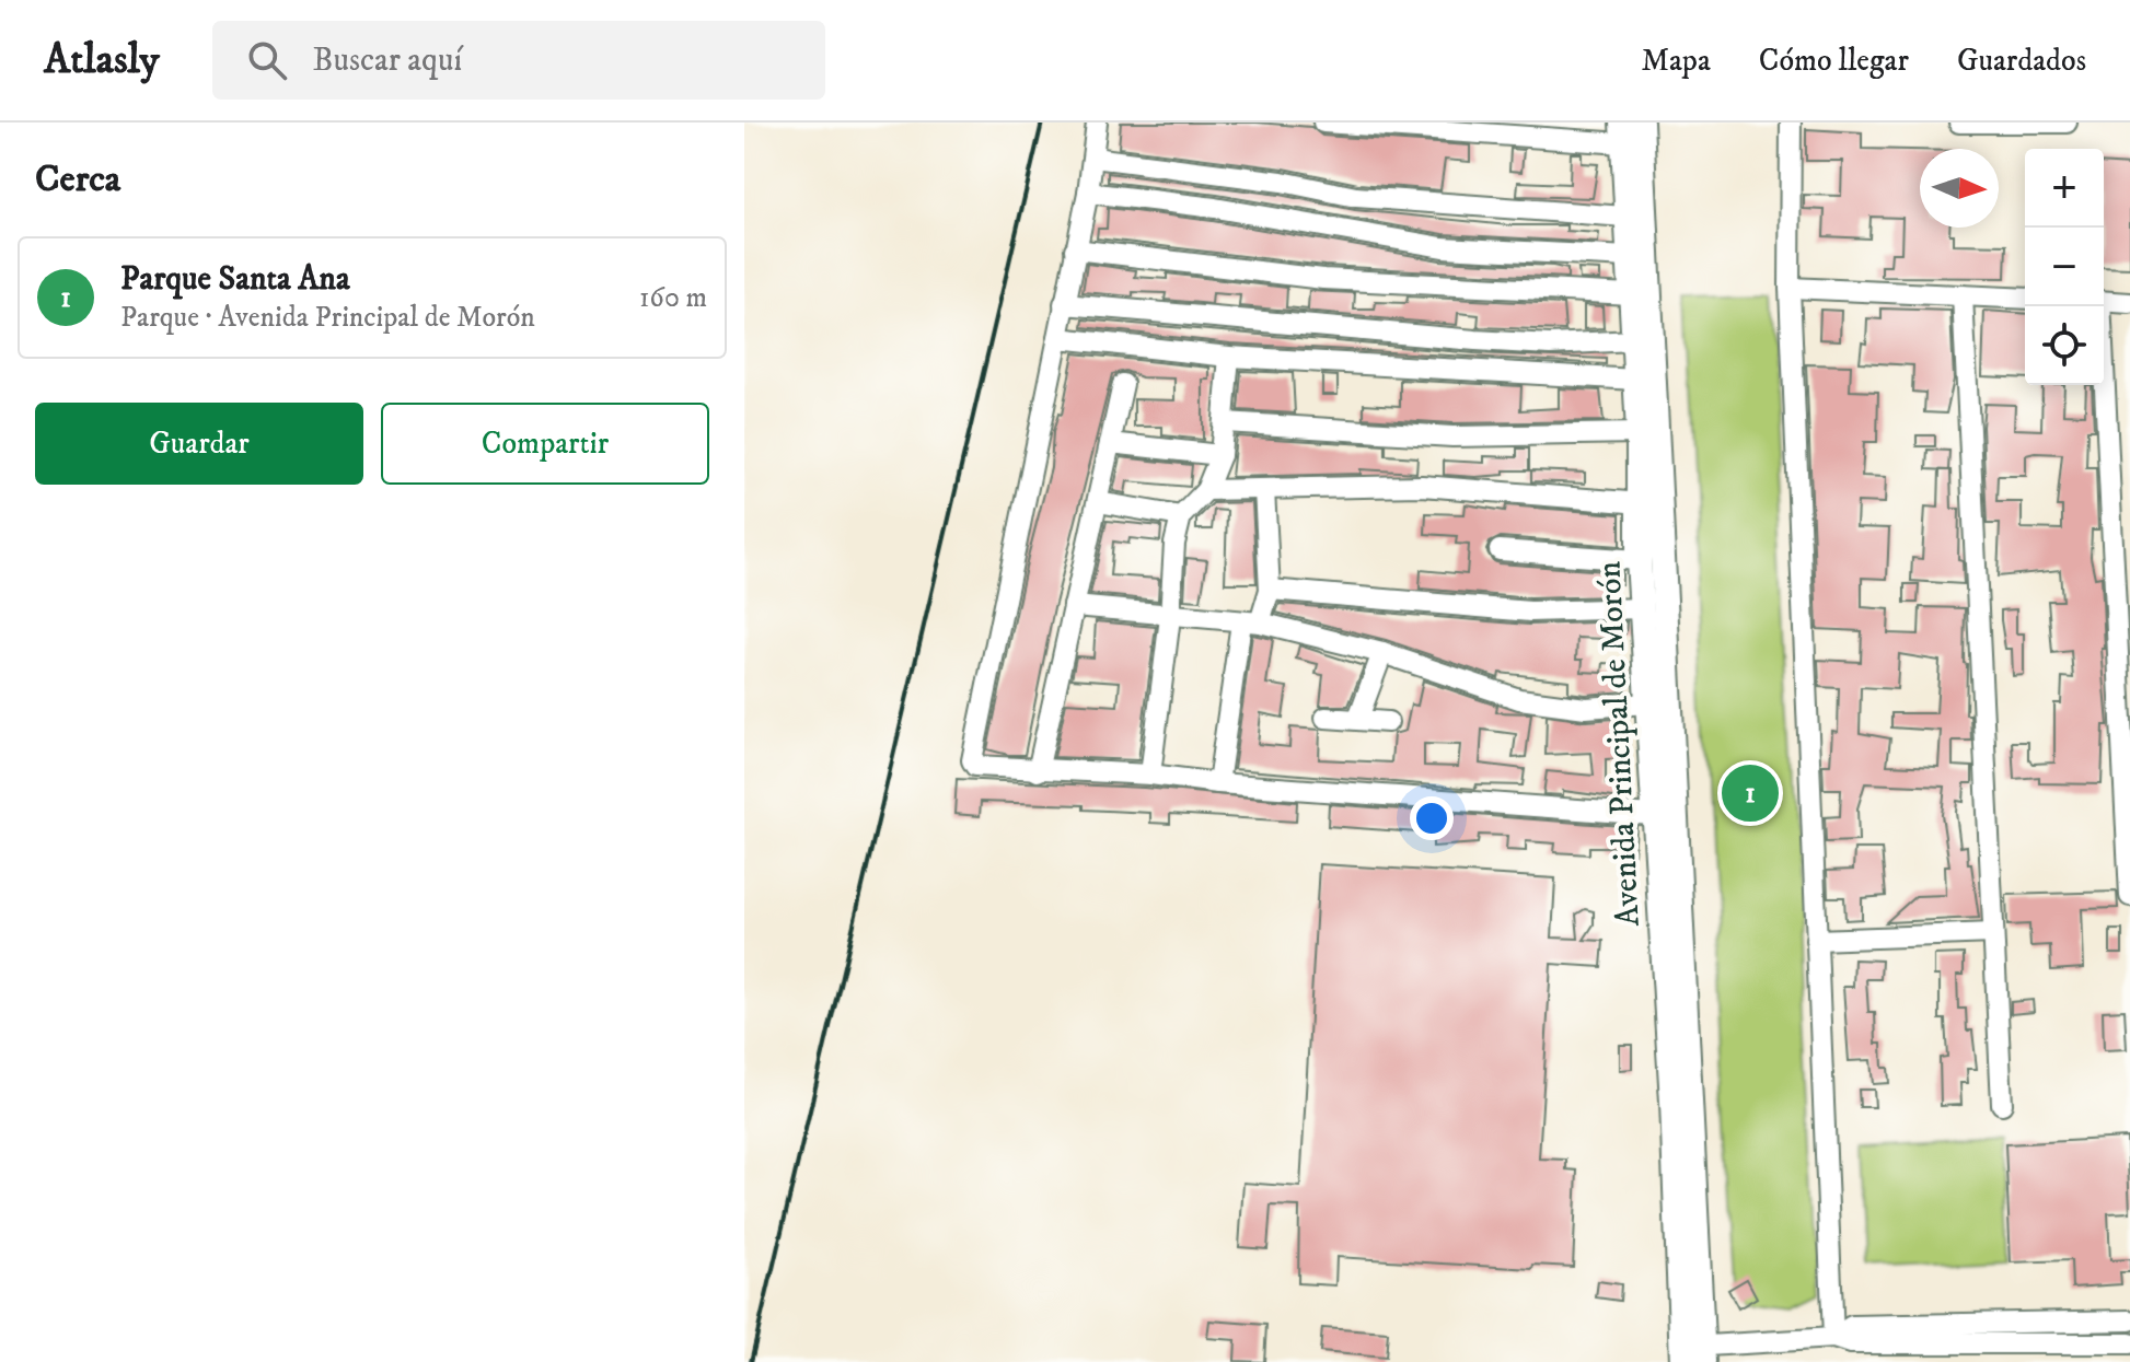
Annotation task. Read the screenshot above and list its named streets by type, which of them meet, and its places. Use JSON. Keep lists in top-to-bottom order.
{
  "streets": {
    "main road": ["Avenida Principal de Morón"]
  },
  "north": "right",
  "page": {
    "header": "Atlasly",
    "search": "Buscar aquí",
    "nav": ["Mapa", "Cómo llegar", "Guardados"],
    "heading": "Cerca",
    "map_buttons": ["+", "−"],
    "list": [
      {
        "mark": "1",
        "name": "Parque Santa Ana",
        "note": "Parque · Avenida Principal de Morón",
        "value": "160 m"
      }
    ],
    "buttons": ["Guardar", "Compartir"],
    "pins": "1"
  }
}
